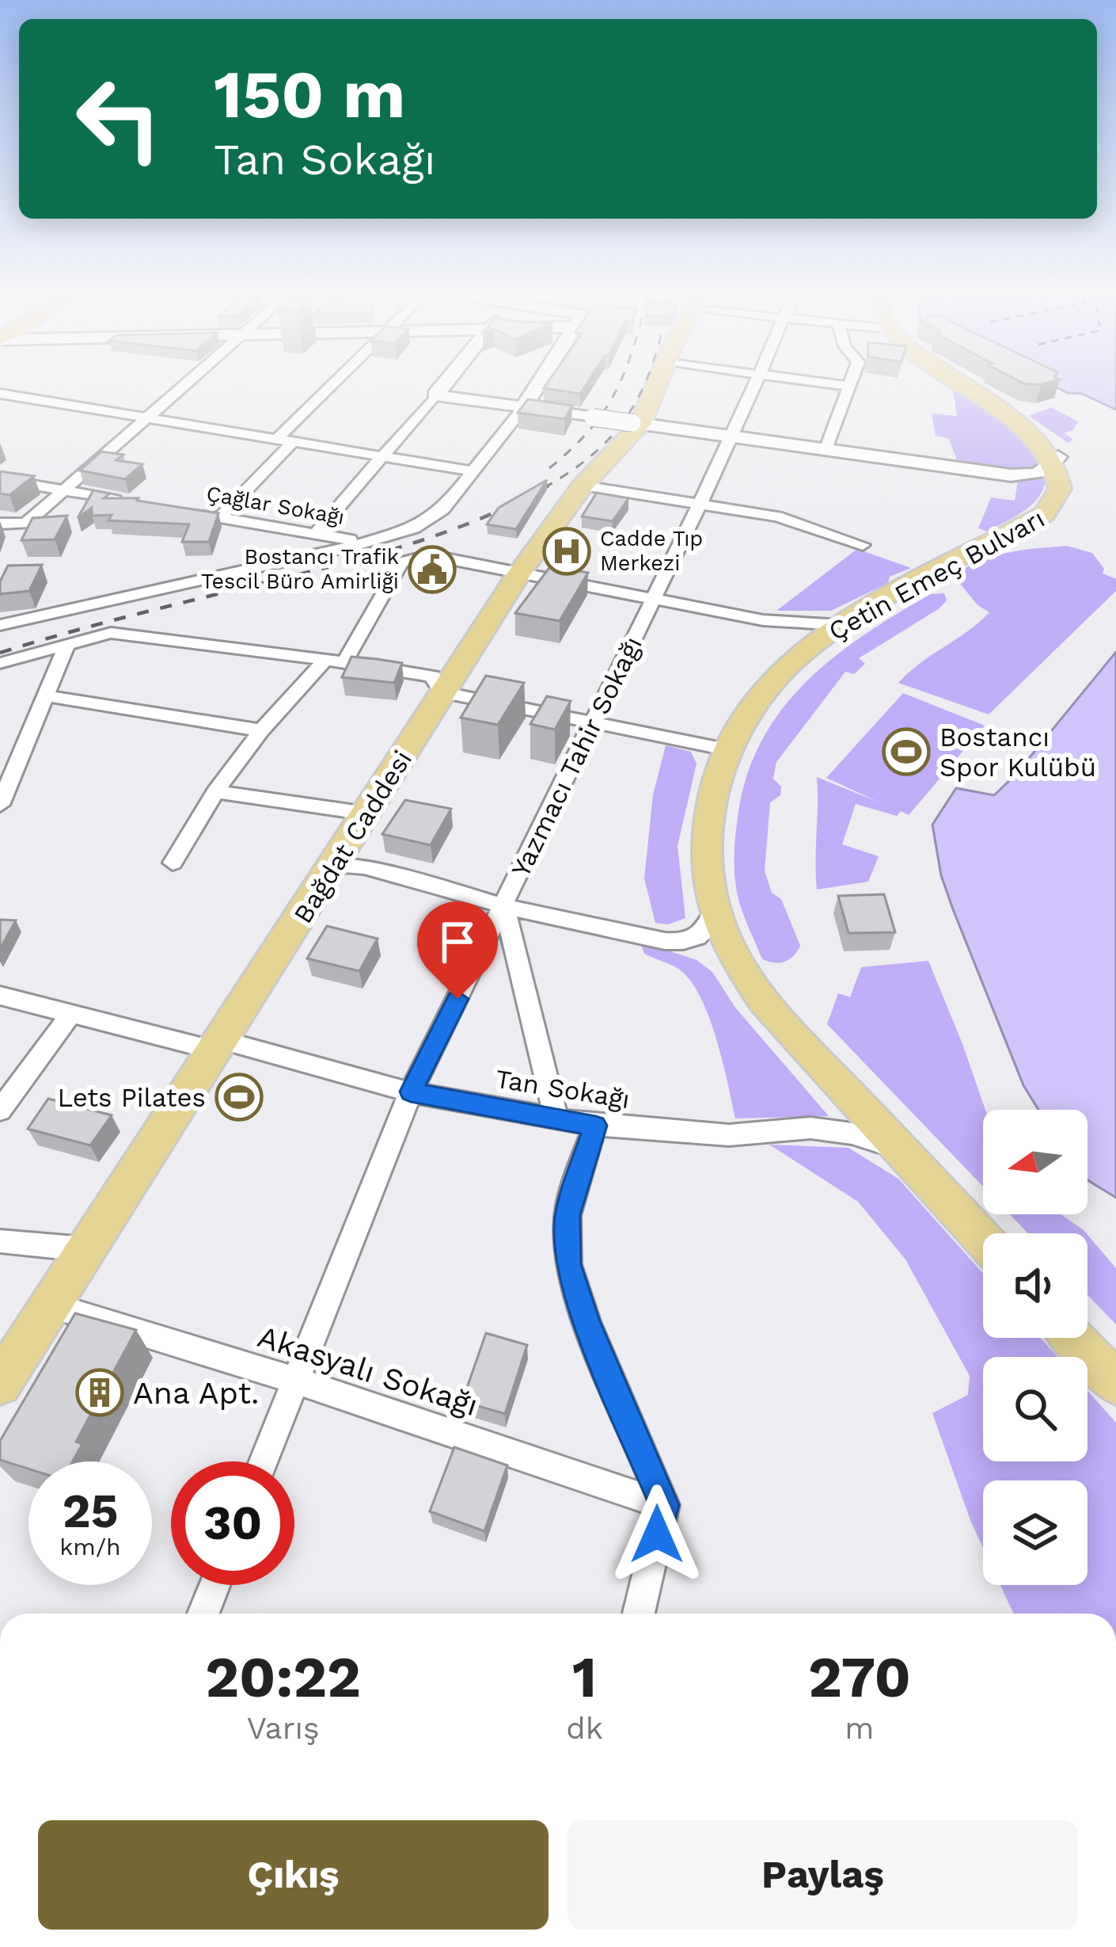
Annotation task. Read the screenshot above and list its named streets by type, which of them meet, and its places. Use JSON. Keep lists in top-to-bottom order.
{
  "streets": {
    "main road": ["Çetin Emeç Bulvarı", "Bağdat Caddesi"],
    "street": [
      "Çağlar Sokağı",
      "Yazmacı Tahir Sokağı",
      "Tan Sokağı",
      "Akasyalı Sokağı"
    ]
  },
  "crossings": [
    ["Çetin Emeç Bulvarı", "Tan Sokağı"],
    ["Yazmacı Tahir Sokağı", "Tan Sokağı"],
    ["Yazmacı Tahir Sokağı", "Akasyalı Sokağı"],
    ["Bağdat Caddesi", "Tan Sokağı"],
    ["Bağdat Caddesi", "Akasyalı Sokağı"]
  ],
  "places": {
    "hospital": ["Cadde Tıp Merkezi"],
    "public building": ["Bostancı Trafik Tescil Büro Amirliği"],
    "sports": ["Bostancı Spor Kulübü", "Lets Pilates"],
    "building": ["Ana Apt."]
  },
  "north": "left",
  "page": {
    "turn": ["150 m", "Tan Sokağı"],
    "speed": "25 km/h",
    "limit": "30",
    "eta": [
      "20:22",
      "Varış",
      "1",
      "dk",
      "270",
      "m"
    ],
    "buttons": ["Çıkış", "Paylaş"]
  }
}
